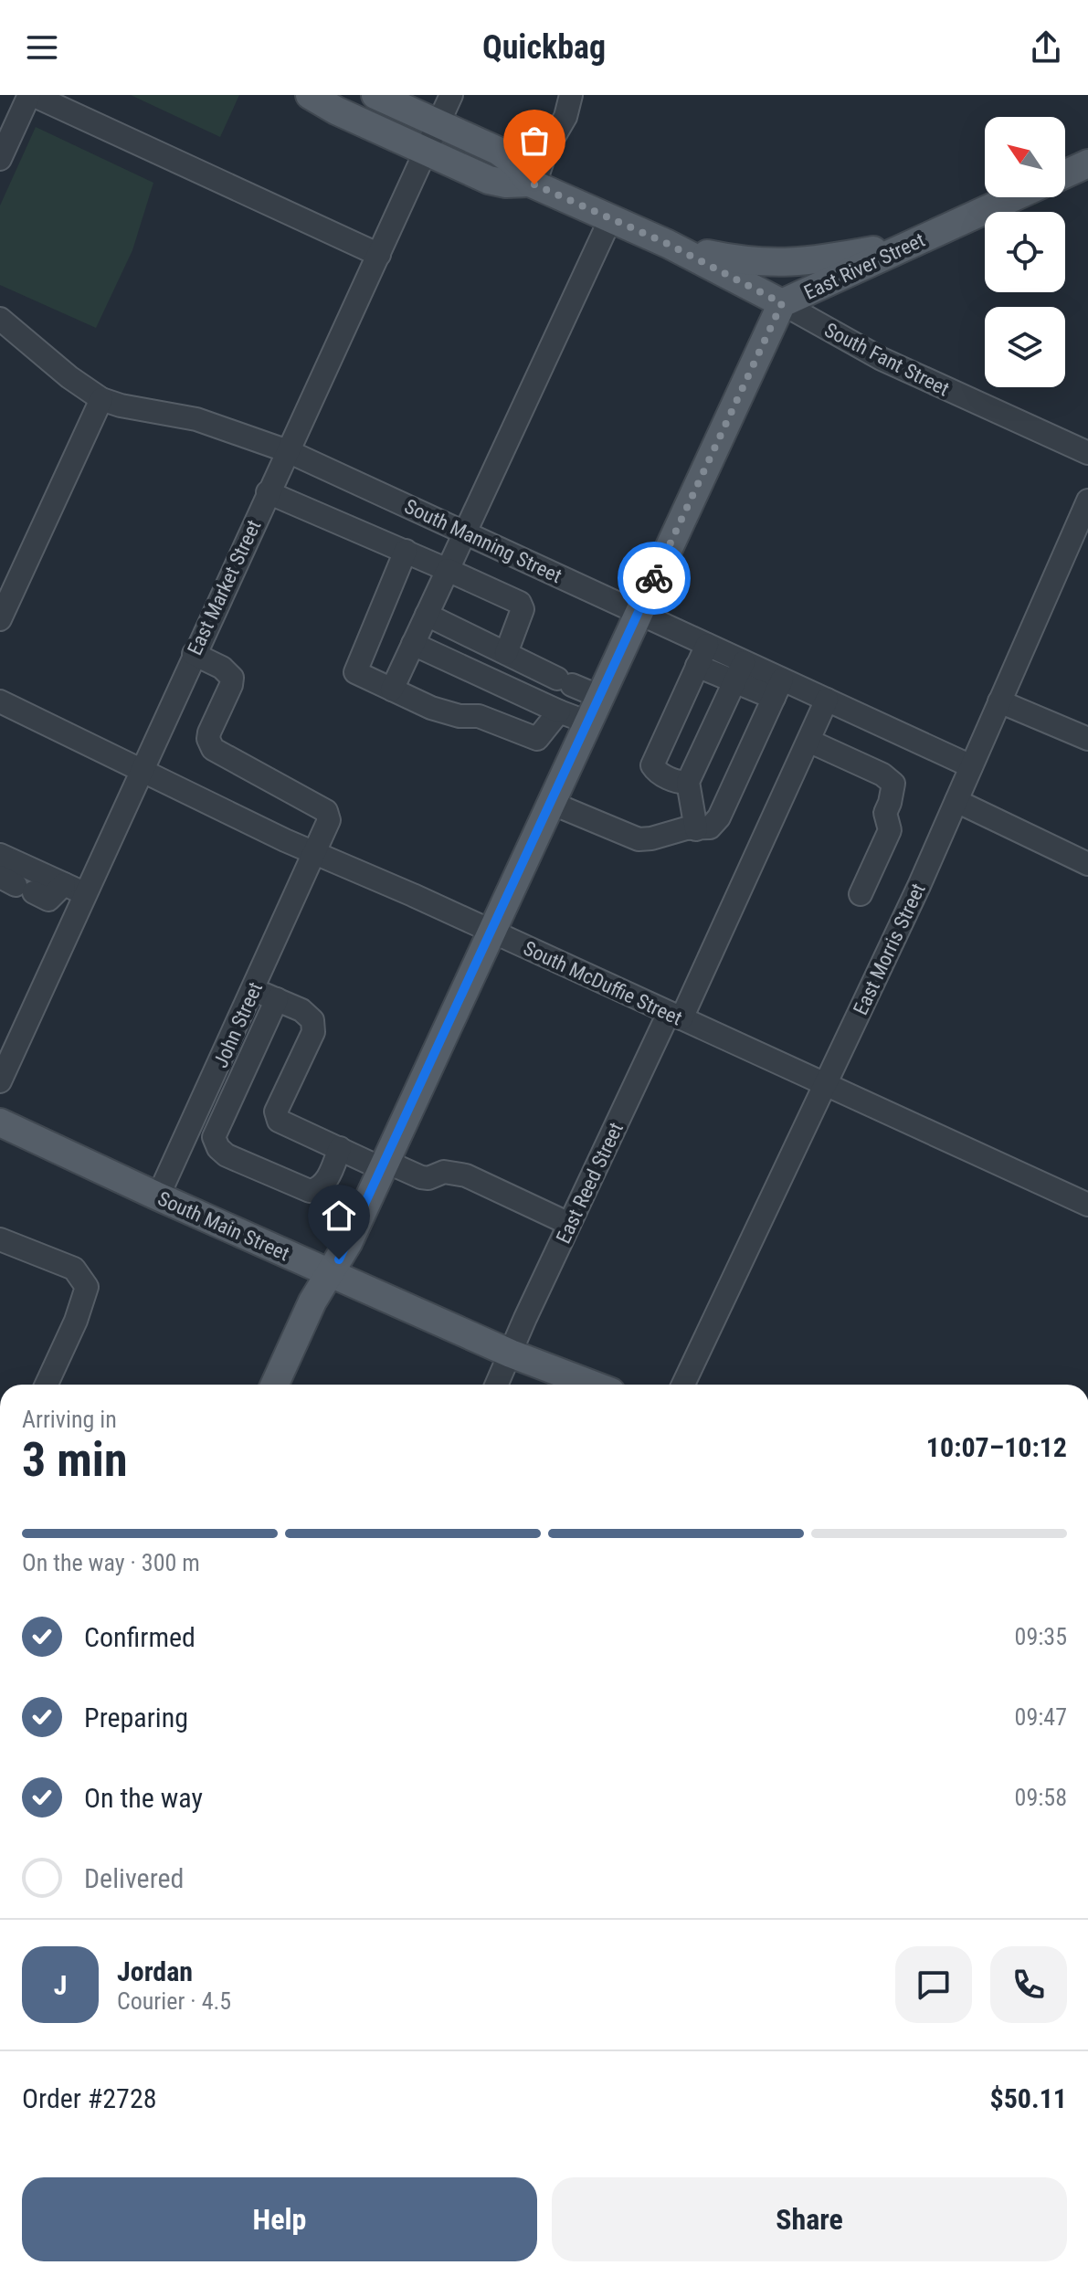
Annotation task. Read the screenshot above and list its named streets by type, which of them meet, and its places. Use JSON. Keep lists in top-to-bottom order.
{
  "streets": {
    "main road": ["East River Street", "South Fant Street", "South Main Street"],
    "street": [
      "South Manning Street",
      "East Market Street",
      "East Morris Street",
      "South McDuffie Street",
      "John Street",
      "East Reed Street"
    ]
  },
  "crossings": [
    ["East River Street", "South Fant Street"],
    ["East River Street", "South Manning Street"],
    ["East River Street", "South McDuffie Street"],
    ["East River Street", "South Main Street"],
    ["South Fant Street", "East Market Street"],
    ["South Manning Street", "East Market Street"],
    ["South Manning Street", "East Morris Street"],
    ["South Manning Street", "East Reed Street"],
    ["East Market Street", "South McDuffie Street"],
    ["East Market Street", "John Street"],
    ["East Morris Street", "South McDuffie Street"],
    ["South McDuffie Street", "John Street"],
    ["South McDuffie Street", "East Reed Street"],
    ["John Street", "South Main Street"],
    ["East Reed Street", "South Main Street"]
  ],
  "north": "top left",
  "page": {
    "header": "Quickbag",
    "heading": ["3 min", "Arriving in", "10:07–10:12"],
    "panel": [
      "Jordan",
      "Courier · 4.5",
      "Order #2728",
      "$50.11"
    ],
    "bar": "On the way · 300 m",
    "list": [
      ["Confirmed", "09:35"],
      ["Preparing", "09:47"],
      ["On the way", "09:58"],
      "Delivered"
    ],
    "round": "J",
    "buttons": ["Help", "Share"]
  }
}
